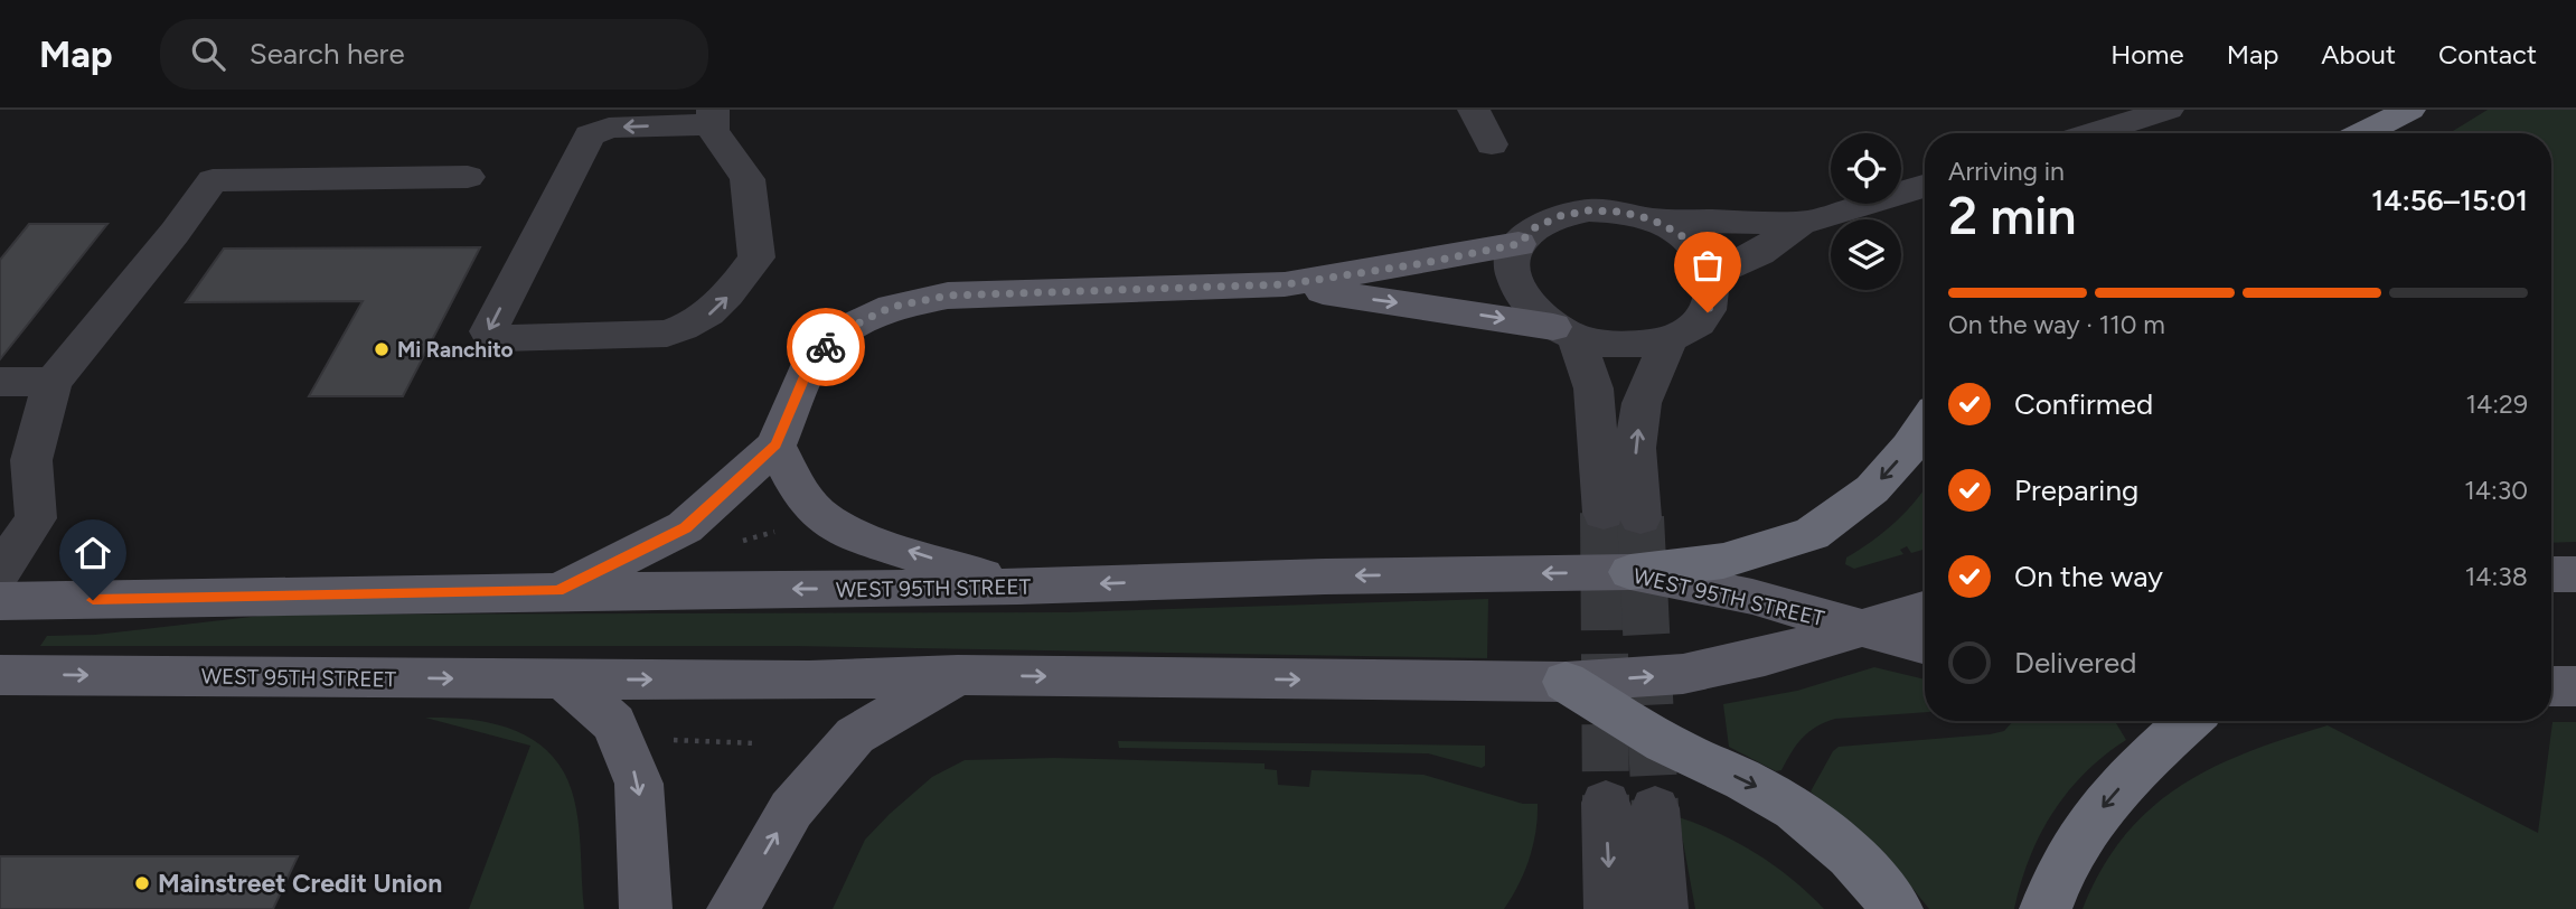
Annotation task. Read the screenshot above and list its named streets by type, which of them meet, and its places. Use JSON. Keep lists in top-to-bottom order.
{
  "streets": {
    "main road": ["WEST 95TH STREET"]
  },
  "places": ["Mi Ranchito", "Mainstreet Credit Union"],
  "page": {
    "header": "Map",
    "search": "Search here",
    "nav": [
      "Home",
      "Map",
      "About",
      "Contact"
    ],
    "heading": ["2 min", "Arriving in", "14:56–15:01"],
    "bar": "On the way · 110 m",
    "list": [
      ["Confirmed", "14:29"],
      ["Preparing", "14:30"],
      ["On the way", "14:38"],
      "Delivered"
    ]
  }
}
